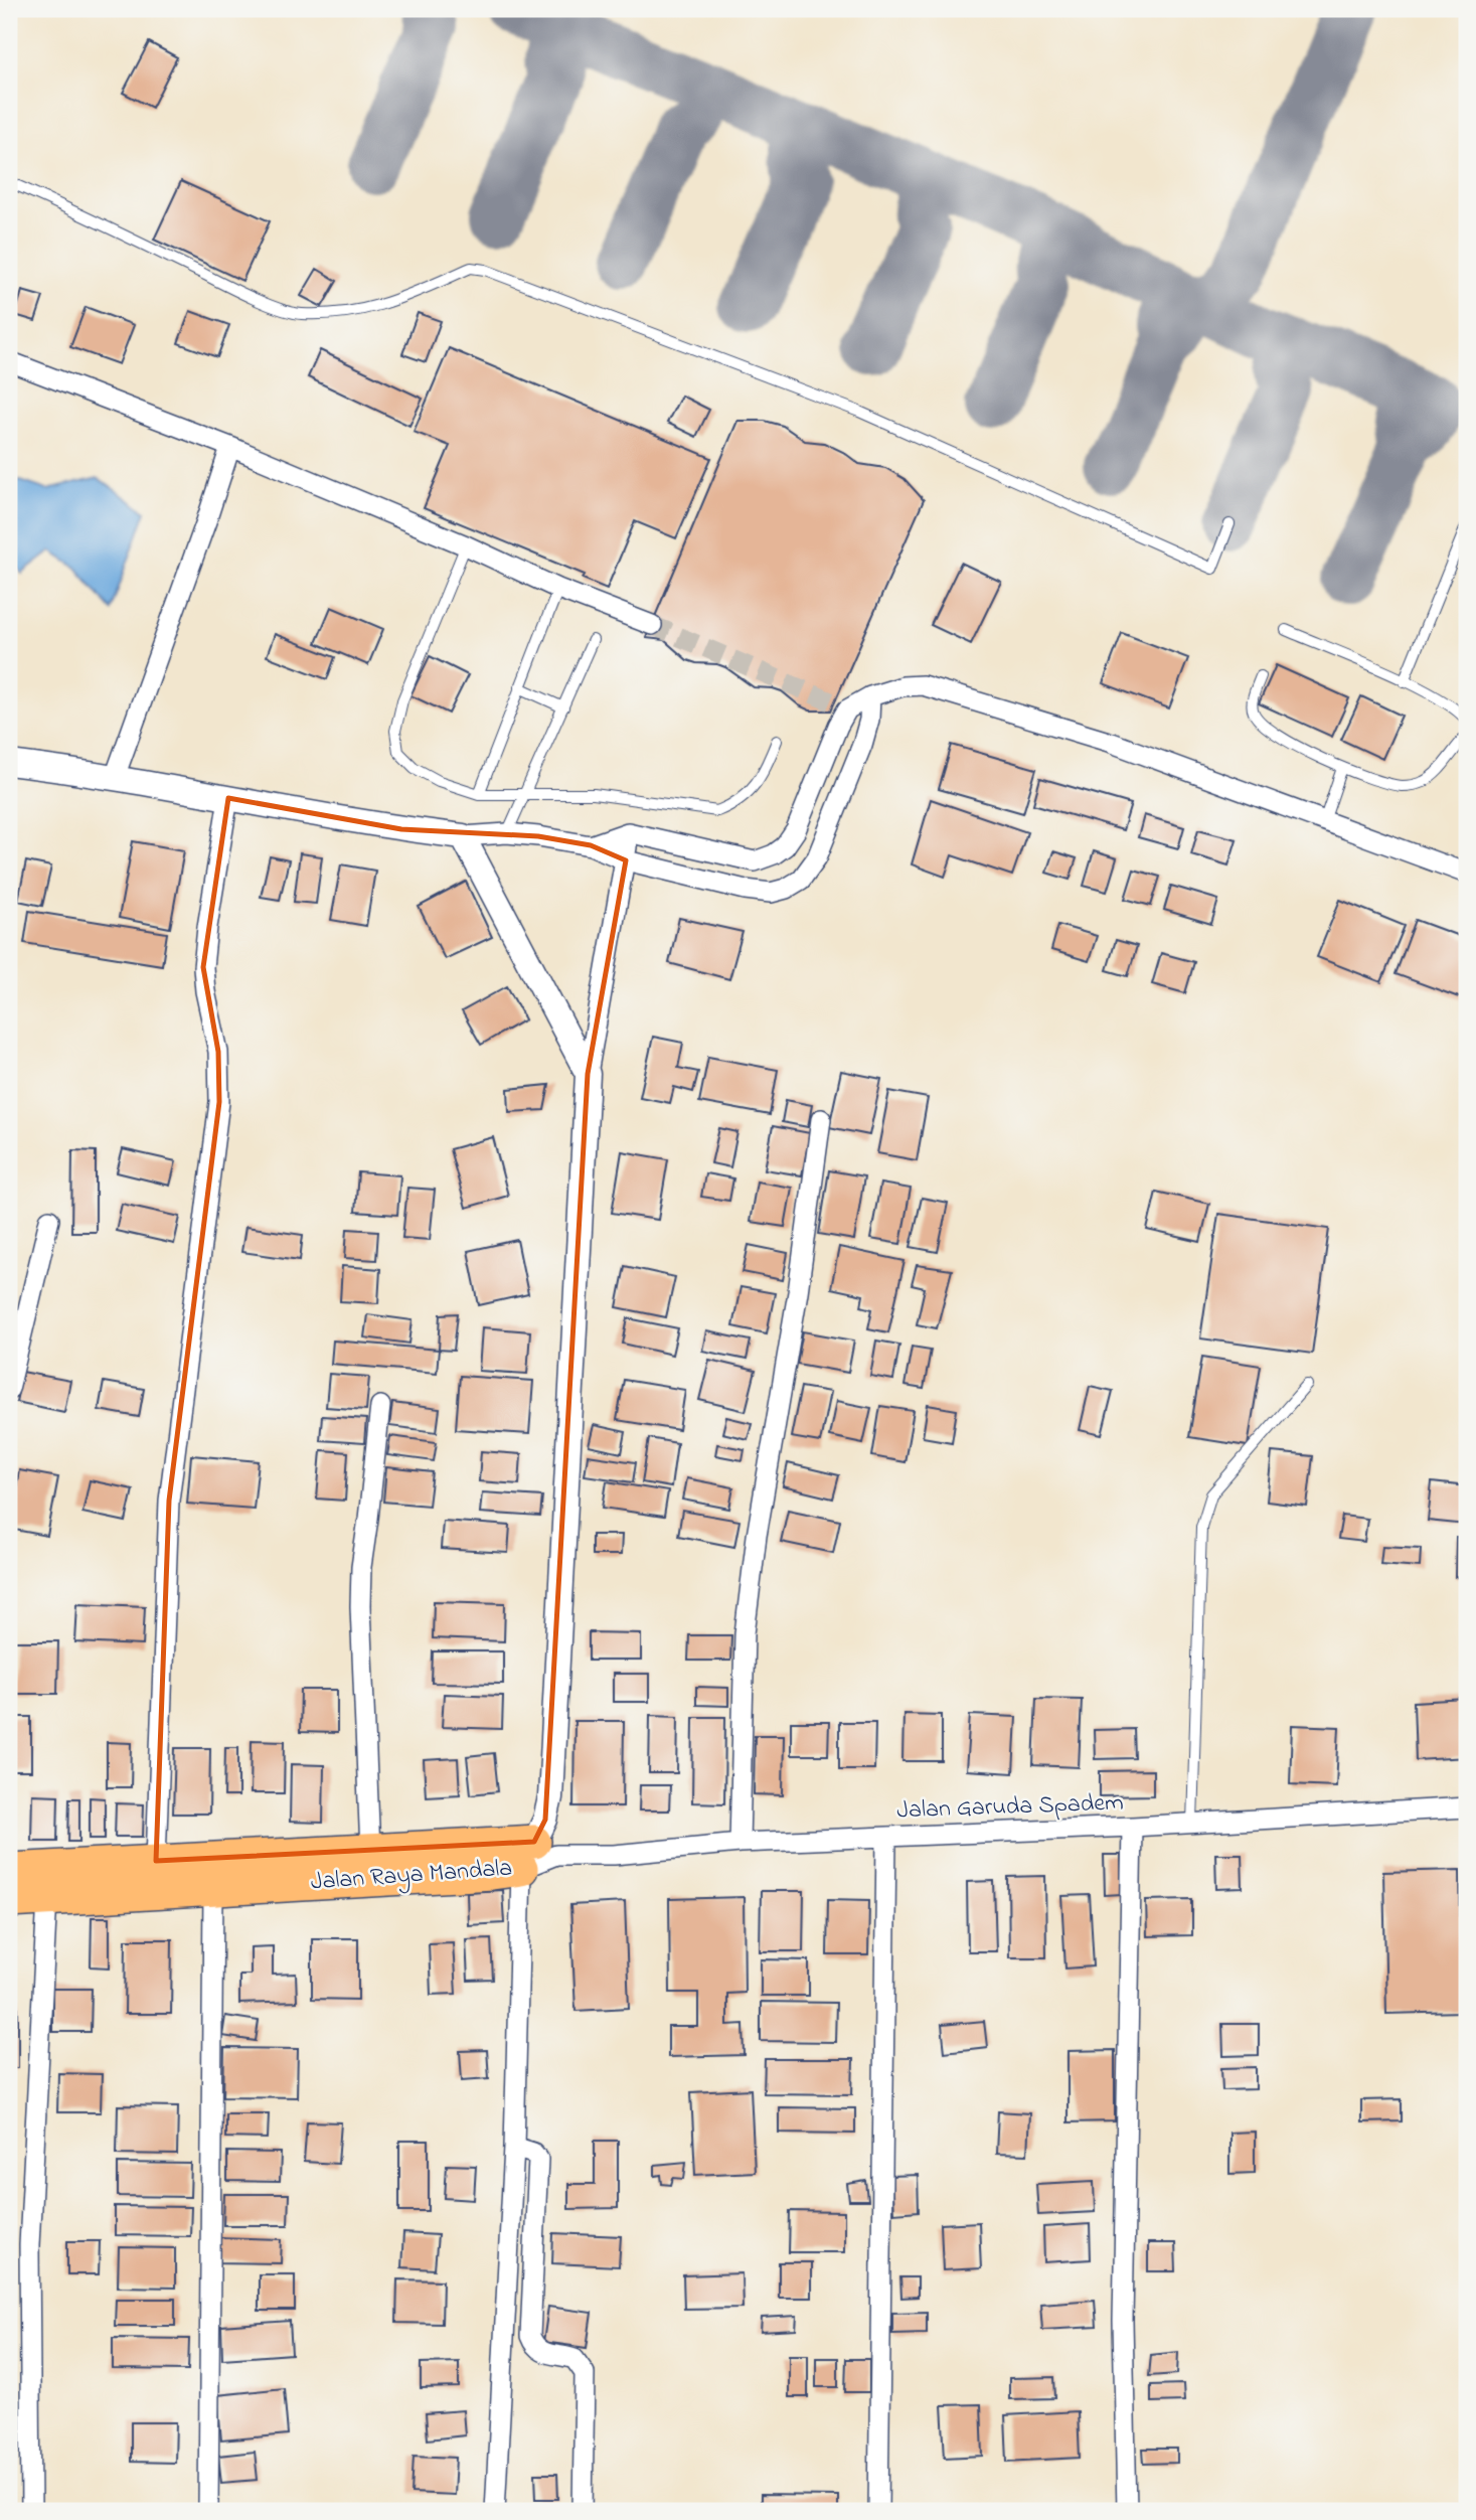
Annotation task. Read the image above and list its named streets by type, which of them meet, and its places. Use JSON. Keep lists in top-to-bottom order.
{
  "streets": {
    "highway": ["Jalan Raya Mandala"],
    "street": ["Jalan Garuda Spadem"]
  },
  "crossings": [
    ["Jalan Garuda Spadem", "Jalan Raya Mandala"]
  ]
}
